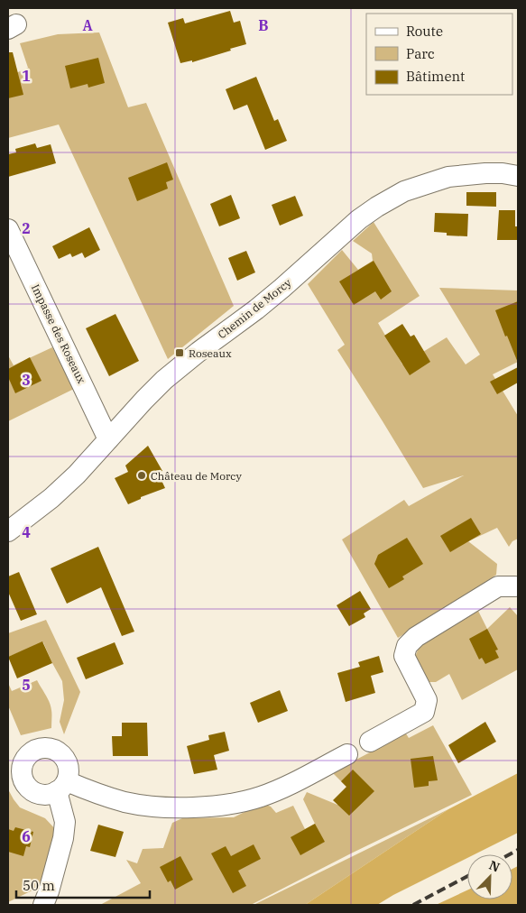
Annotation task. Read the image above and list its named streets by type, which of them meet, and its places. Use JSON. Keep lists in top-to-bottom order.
{
  "streets": {
    "street": ["Chemin de Morcy", "Impasse des Roseaux"]
  },
  "crossings": [
    ["Chemin de Morcy", "Impasse des Roseaux"]
  ],
  "places": {
    "transit": ["Roseaux"],
    "other": ["Château de Morcy"]
  },
  "legend": ["Route", "Parc", "Bâtiment"],
  "scale_bar": "50 m",
  "north": "top right",
  "grid": {
    "columns": ["A", "B"],
    "rows": [
      "1",
      "2",
      "3",
      "4",
      "5",
      "6"
    ]
  }
}
